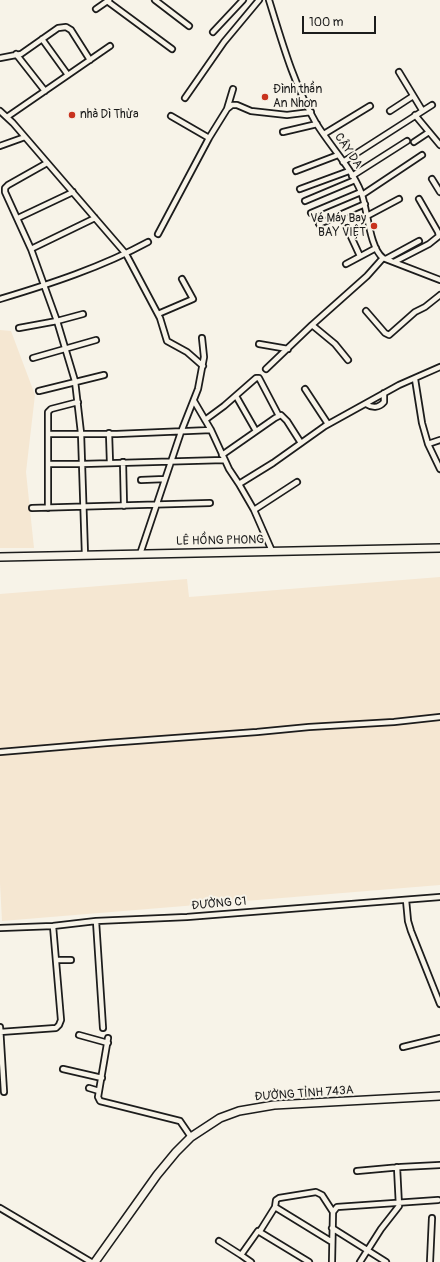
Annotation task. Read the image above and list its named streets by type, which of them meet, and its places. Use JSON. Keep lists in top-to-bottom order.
{
  "streets": {
    "main road": ["LÊ HỒNG PHONG", "ĐƯỜNG TỈNH 743A"],
    "street": ["CÂY DA", "ĐƯỜNG C1"]
  },
  "places": ["Đình thần An Nhơn", "nhà Dì Thừa", "Vé Máy Bay BAY VIỆT"],
  "scale_bar": "100 m"
}
